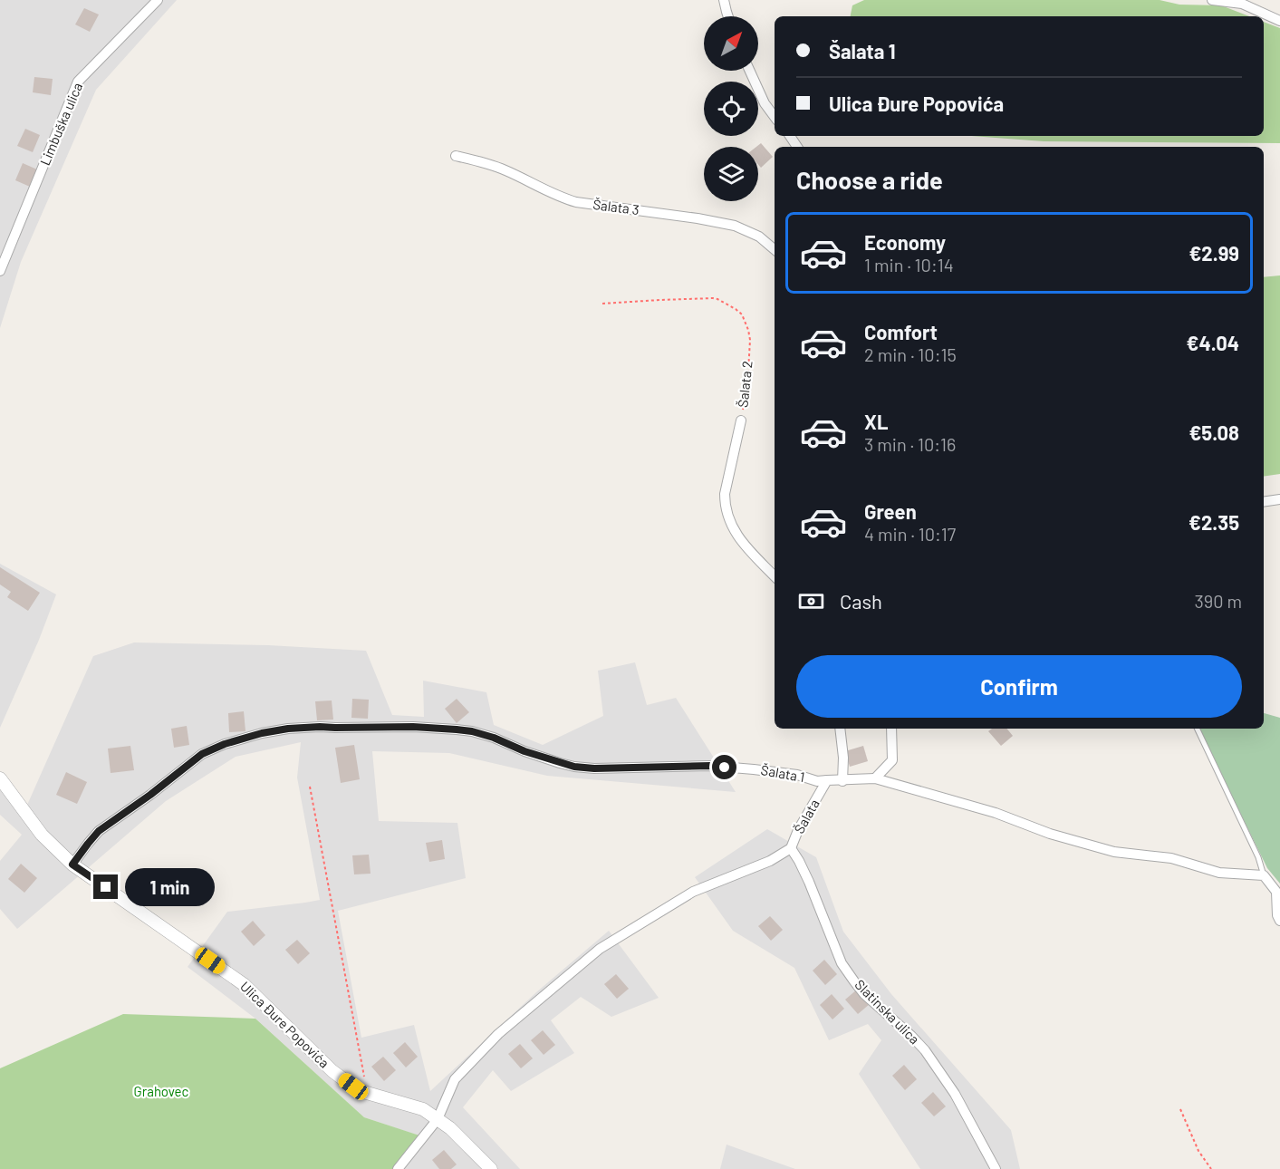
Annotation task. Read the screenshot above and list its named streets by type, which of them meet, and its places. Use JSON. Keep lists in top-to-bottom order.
{
  "streets": {
    "street": [
      "Limbuška ulica",
      "Šalata 3",
      "Šalata 2",
      "Šalata 1",
      "Šalata",
      "Slatinska ulica",
      "Ulica Đure Popovića"
    ]
  },
  "crossings": [
    ["Šalata 1", "Šalata"],
    ["Šalata 1", "Ulica Đure Popovića"],
    ["Šalata", "Slatinska ulica"],
    ["Šalata", "Ulica Đure Popovića"]
  ],
  "parks": ["Grahovec"],
  "north": "top right",
  "page": {
    "banner": ["Šalata 1", "Ulica Đure Popovića"],
    "heading": "Choose a ride",
    "list": [
      {
        "name": "Economy",
        "note": "1 min · 10:14",
        "value": "€2.99"
      },
      {
        "name": "Comfort",
        "note": "2 min · 10:15",
        "value": "€4.04"
      },
      {
        "name": "XL",
        "note": "3 min · 10:16",
        "value": "€5.08"
      },
      {
        "name": "Green",
        "note": "4 min · 10:17",
        "value": "€2.35"
      }
    ],
    "pay": ["Cash", "390 m"],
    "buttons": "Confirm",
    "bubble": "1 min"
  }
}
